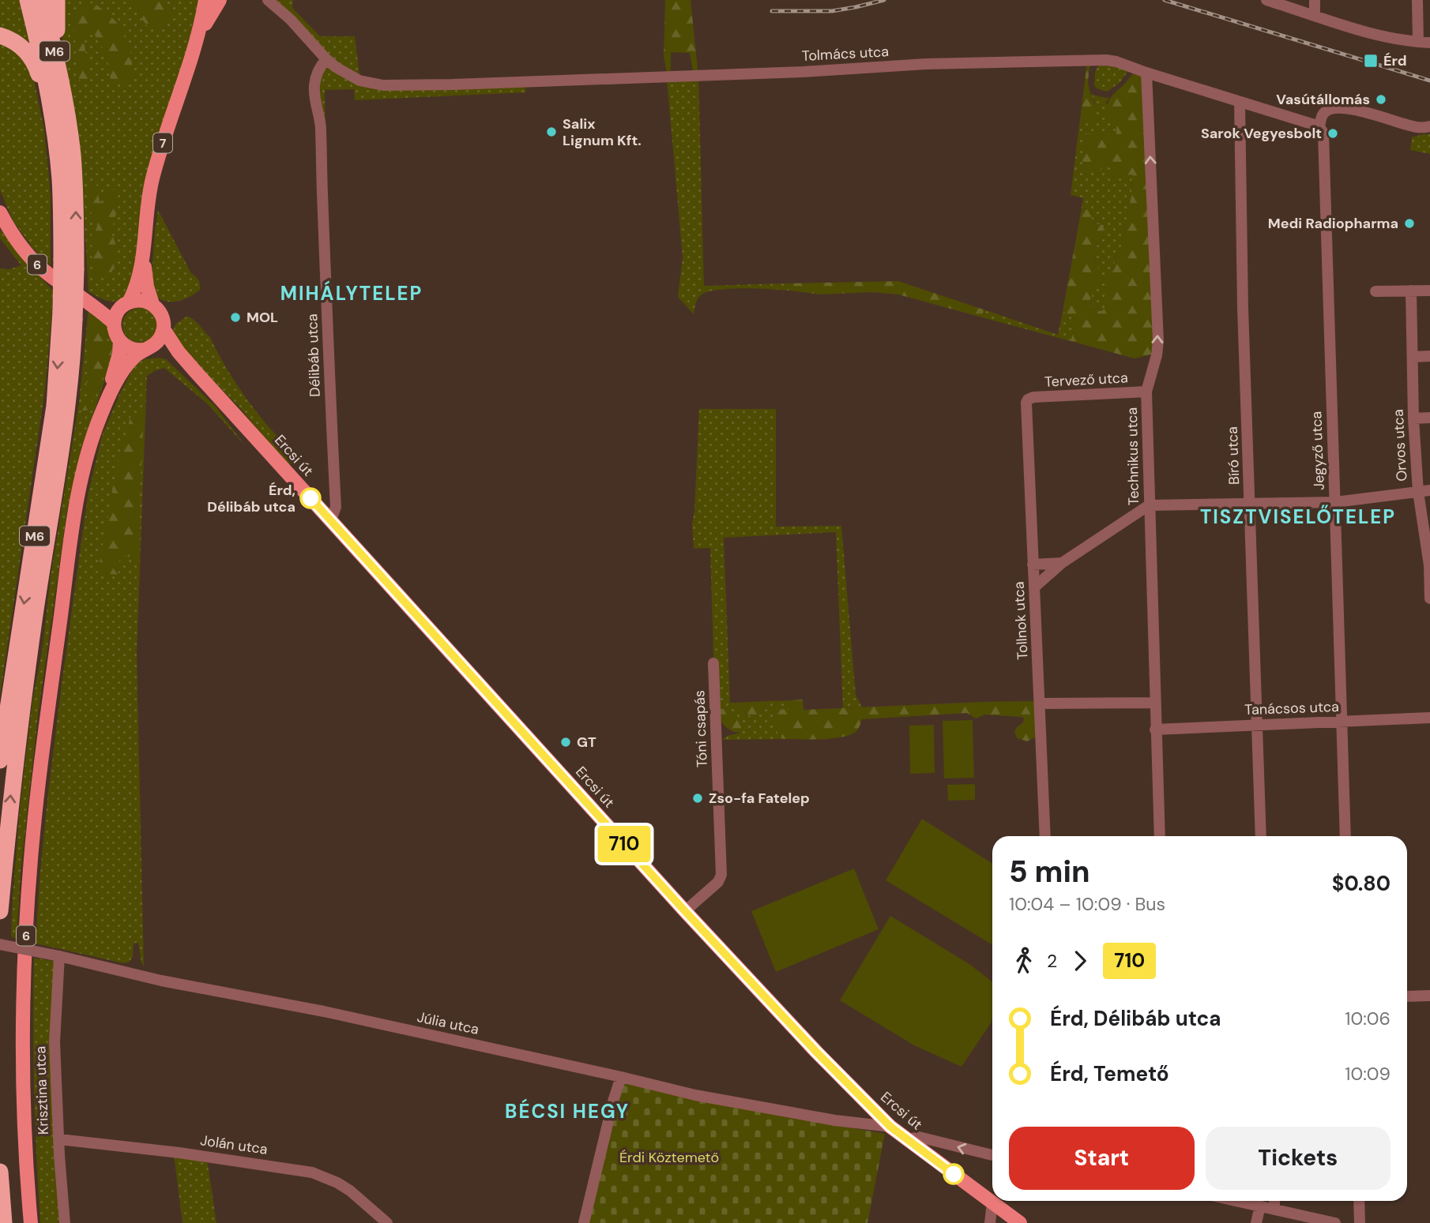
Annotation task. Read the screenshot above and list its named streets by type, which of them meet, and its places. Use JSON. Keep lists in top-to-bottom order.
{
  "streets": {
    "highway": ["M6"],
    "main road": ["7", "6", "Ercsi út"],
    "street": [
      "Tolmács utca",
      "Délibáb utca",
      "Tervező utca",
      "Orvos utca",
      "Jegyző utca",
      "Bíró utca",
      "Technikus utca",
      "Tollnok utca",
      "Tanácsos utca",
      "Tóni csapás",
      "Júlia utca",
      "Krisztina utca",
      "Jolán utca"
    ]
  },
  "crossings": [
    ["Tolmács utca", "Délibáb utca"],
    ["Tolmács utca", "Jegyző utca"],
    ["Tolmács utca", "Bíró utca"],
    ["Tolmács utca", "Technikus utca"],
    ["7", "6"],
    ["7", "Ercsi út"],
    ["6", "Ercsi út"],
    ["Délibáb utca", "Ercsi út"],
    ["Tervező utca", "Technikus utca"],
    ["Tervező utca", "Tollnok utca"],
    ["Jegyző utca", "Tanácsos utca"],
    ["Ercsi út", "Tóni csapás"],
    ["Ercsi út", "Júlia utca"],
    ["Bíró utca", "Tanácsos utca"],
    ["Technikus utca", "Tanácsos utca"],
    ["Júlia utca", "Krisztina utca"],
    ["Krisztina utca", "Jolán utca"]
  ],
  "one_way": ["Technikus utca"],
  "districts": ["MIHÁLYTELEP", "TISZTVISELŐTELEP", "BÉCSI HEGY"],
  "parks": ["Érdi Köztemető"],
  "places": {
    "transit": ["Érd"],
    "other": [
      "Vasútállomás",
      "Salix Lignum Kft.",
      "Sarok Vegyesbolt",
      "Medi Radiopharma",
      "MOL",
      "Érd, Délibáb utca",
      "GT",
      "Zso-fa Fatelep"
    ]
  },
  "lines": ["bus line 710"],
  "page": {
    "on_map": "710",
    "heading": ["5 min", "10:04 – 10:09 · Bus", "$0.80"],
    "legs": ["2", "710"],
    "list": [
      {
        "name": "Érd, Délibáb utca",
        "value": "10:06"
      },
      {
        "name": "Érd, Temető",
        "value": "10:09"
      }
    ],
    "buttons": ["Start", "Tickets"]
  }
}
